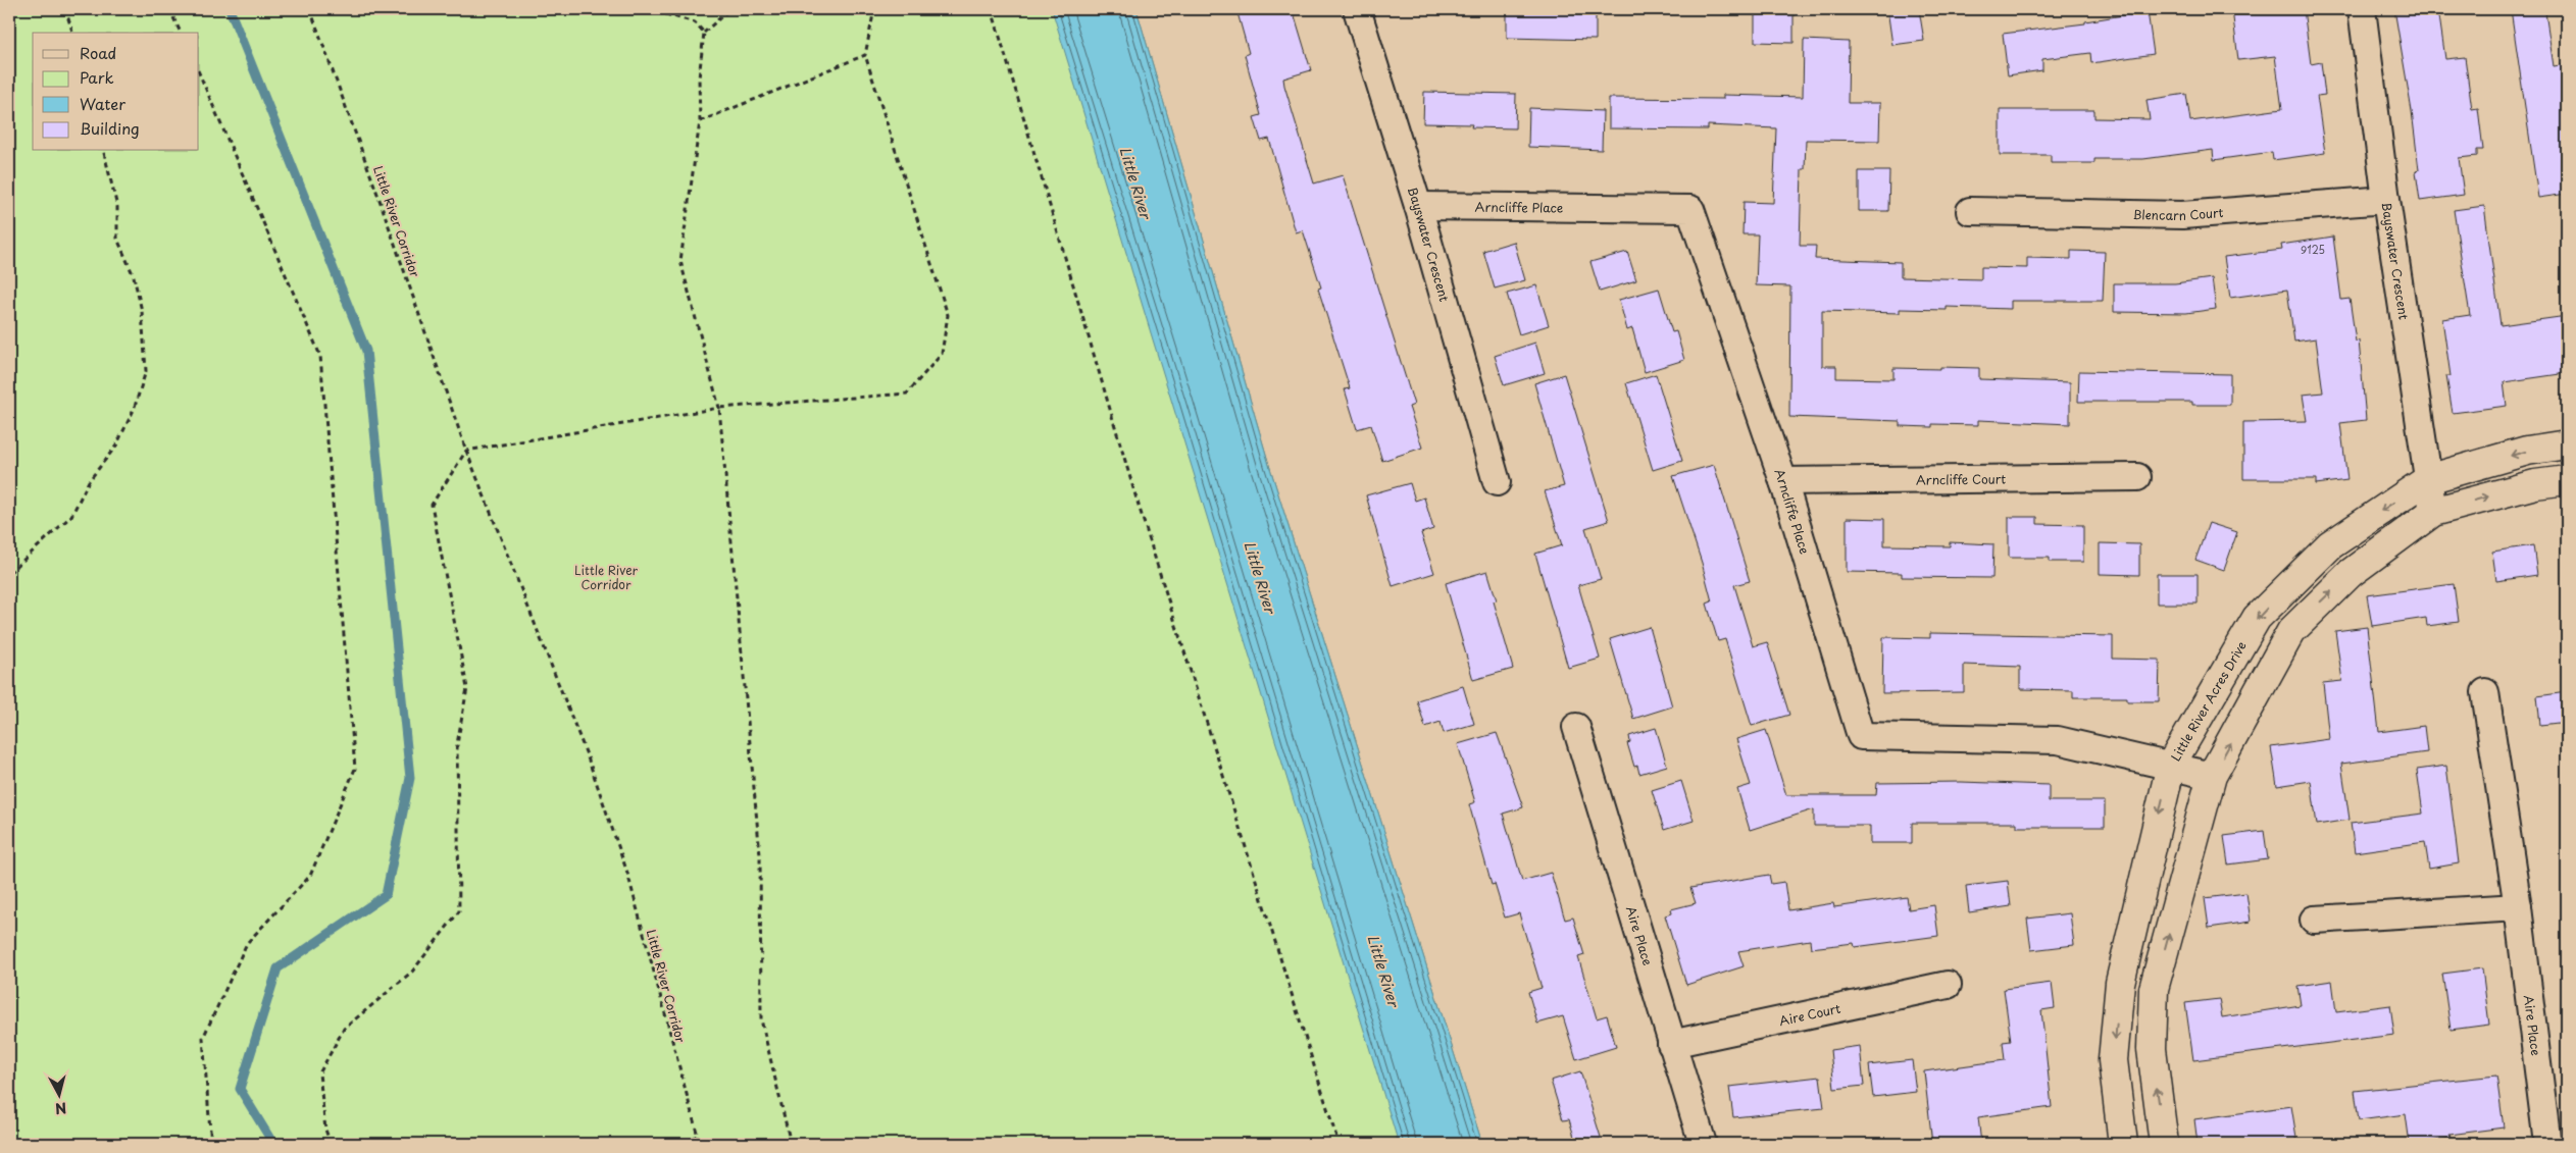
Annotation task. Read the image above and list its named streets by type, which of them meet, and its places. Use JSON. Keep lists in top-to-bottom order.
{
  "streets": {
    "street": [
      "Arncliffe Place",
      "Blencarn Court",
      "Bayswater Crescent",
      "Arncliffe Court",
      "Little River Acres Drive",
      "Aire Place",
      "Aire Court"
    ],
    "path": ["Little River Corridor"]
  },
  "crossings": [
    ["Arncliffe Place", "Bayswater Crescent"],
    ["Arncliffe Place", "Arncliffe Court"],
    ["Arncliffe Place", "Little River Acres Drive"],
    ["Blencarn Court", "Bayswater Crescent"],
    ["Bayswater Crescent", "Little River Acres Drive"],
    ["Aire Place", "Aire Court"]
  ],
  "water": ["Little River"],
  "parks": ["Little River Corridor"],
  "house_numbers": ["9125"],
  "legend": [
    "Road",
    "Park",
    "Water",
    "Building"
  ],
  "north": "bottom"
}
